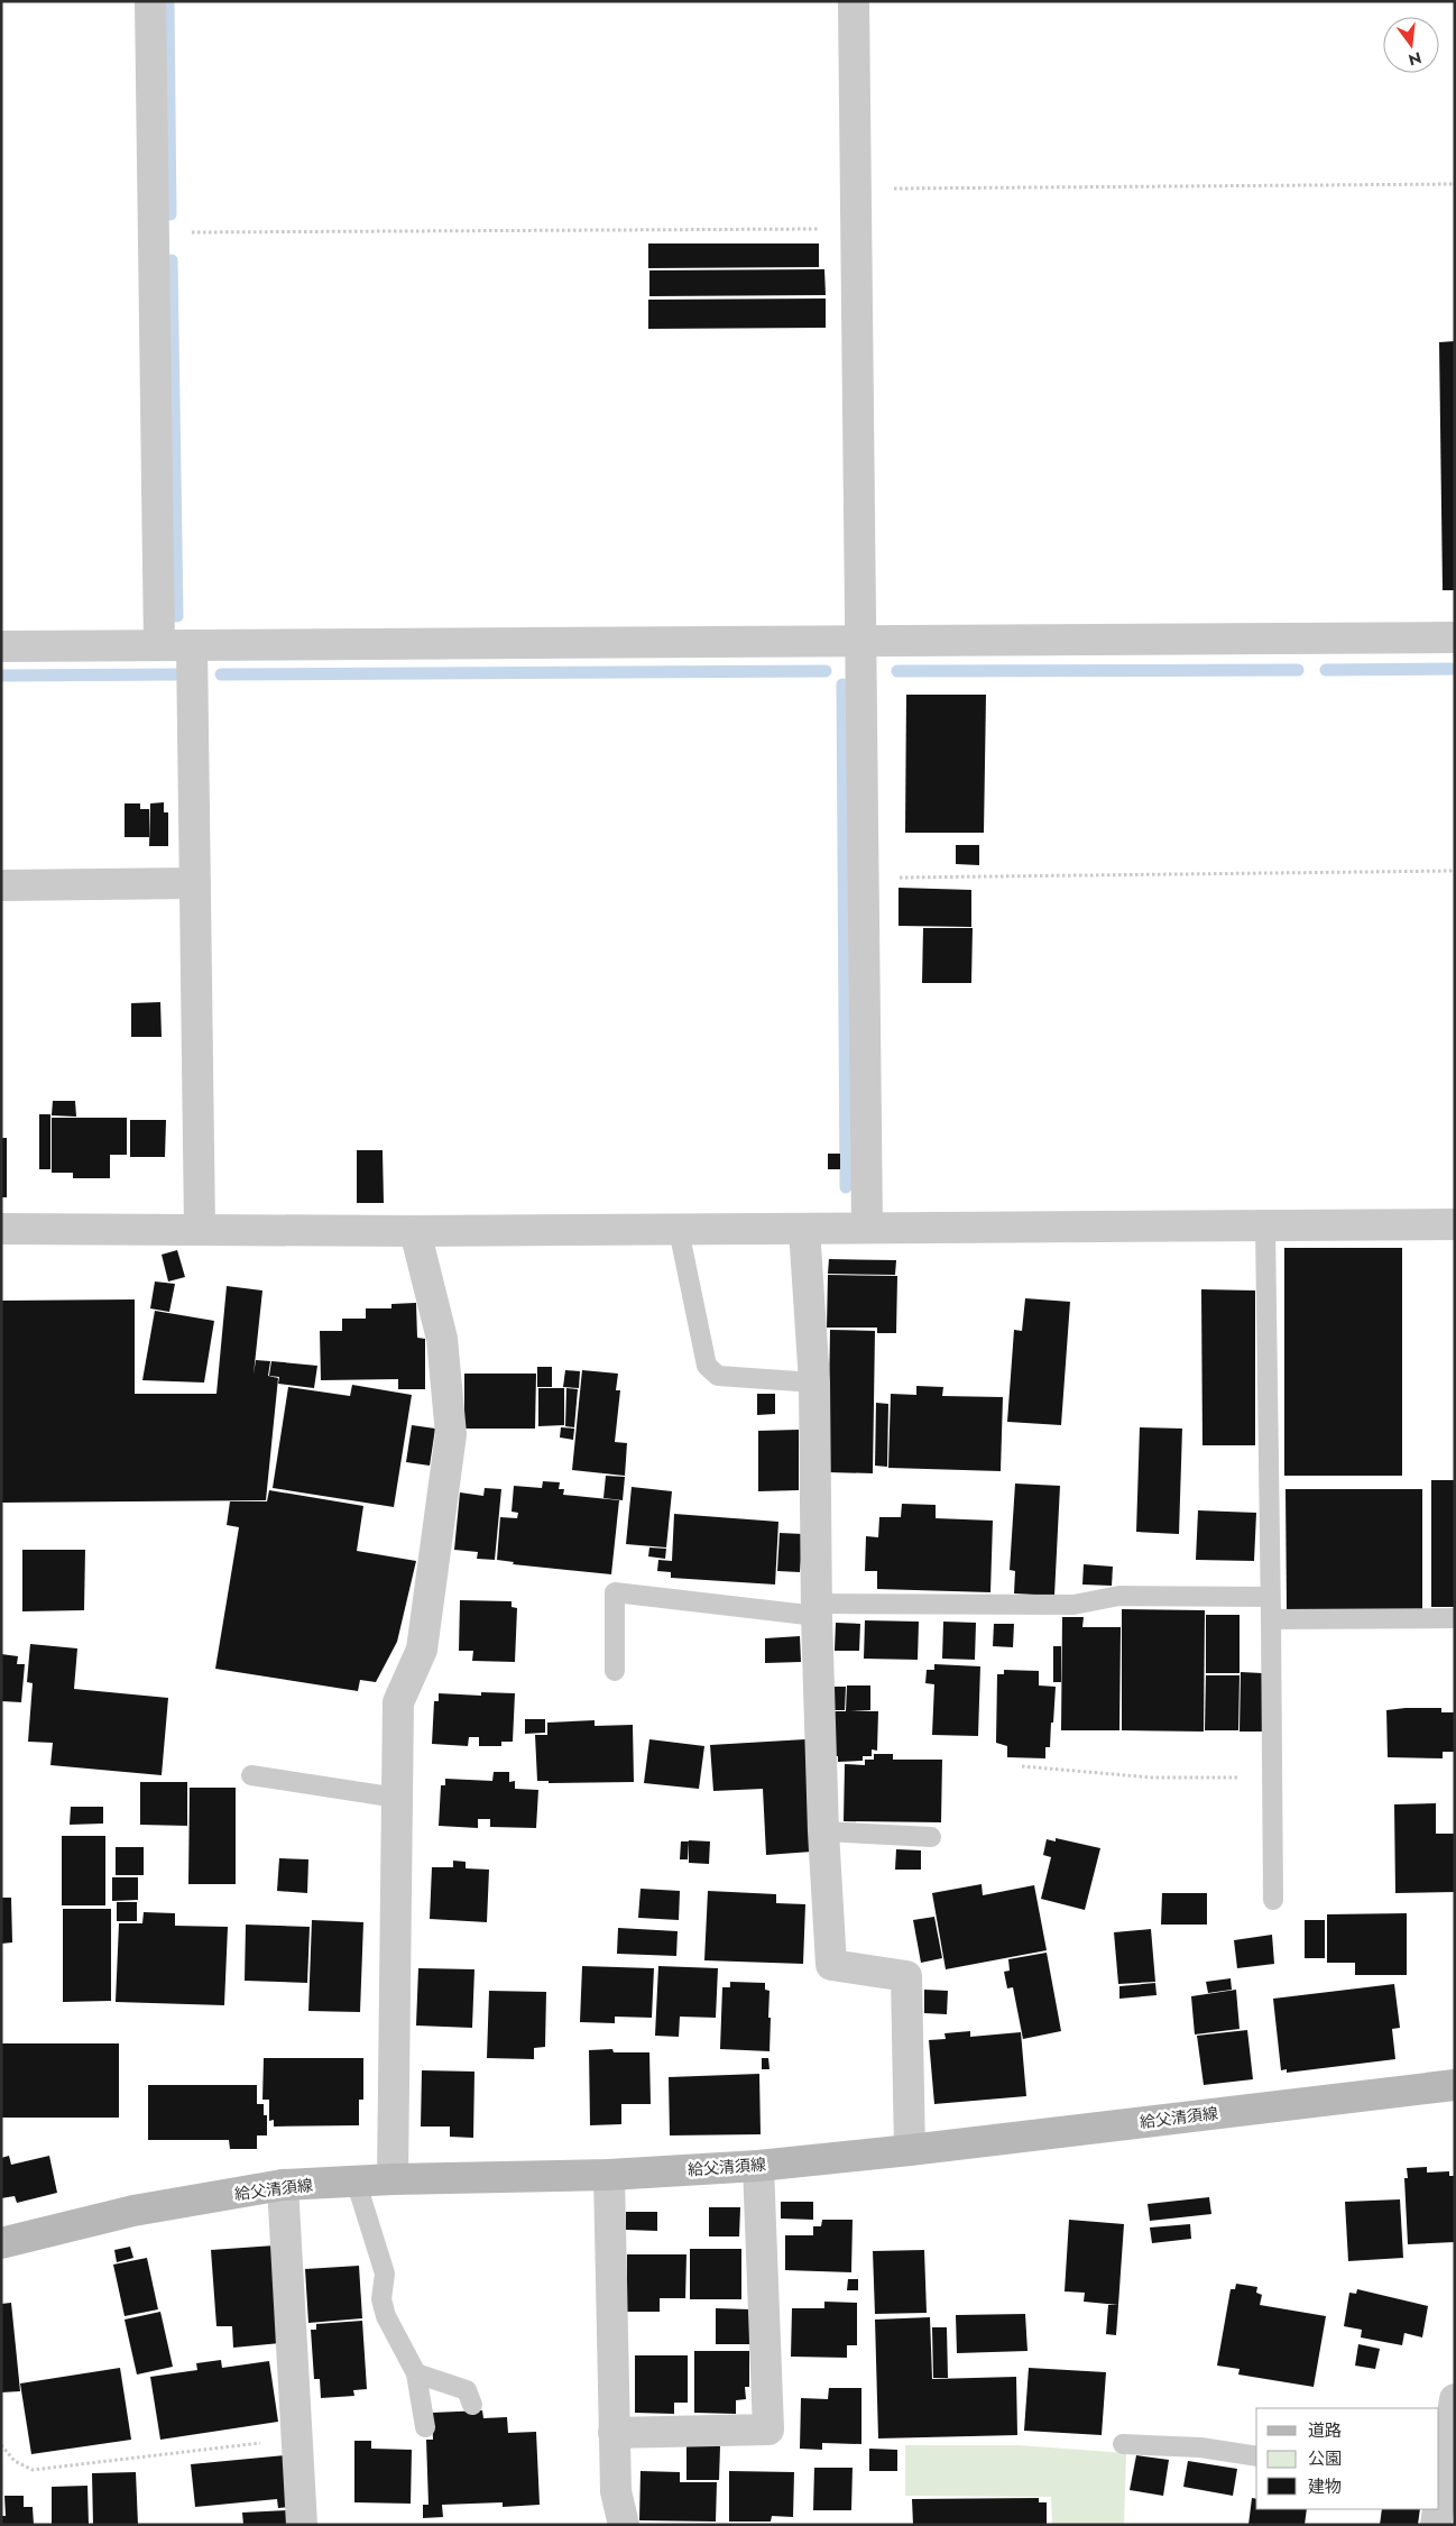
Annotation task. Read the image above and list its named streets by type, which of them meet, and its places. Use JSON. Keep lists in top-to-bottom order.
{
  "streets": {
    "main road": ["給父清須線"]
  },
  "legend": ["道路", "公園", "建物"],
  "north": "bottom"
}
